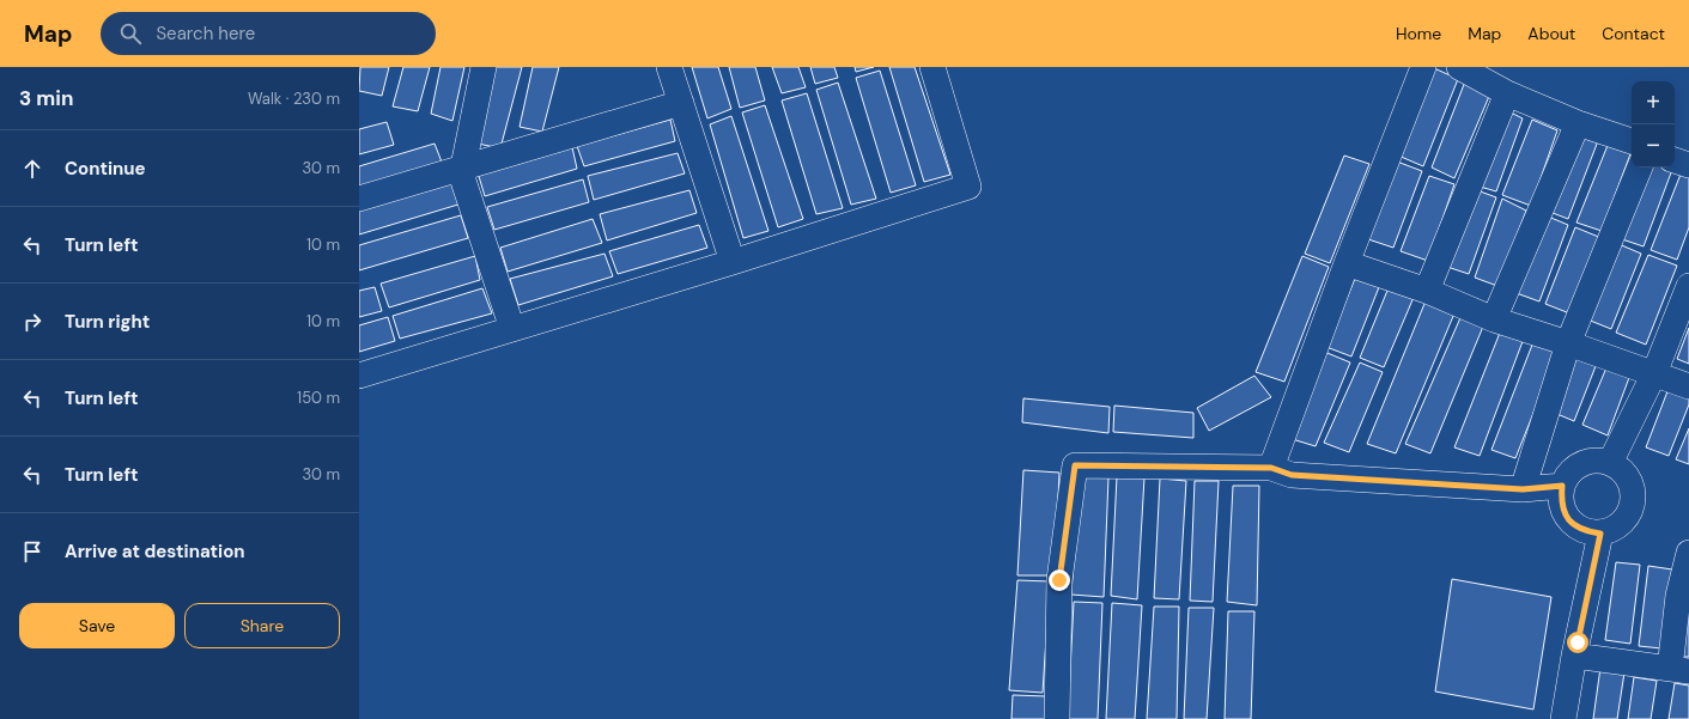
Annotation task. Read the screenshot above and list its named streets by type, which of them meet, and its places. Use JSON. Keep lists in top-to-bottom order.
{
  "page": {
    "header": "Map",
    "search": "Search here",
    "nav": [
      "Home",
      "Map",
      "About",
      "Contact"
    ],
    "heading": ["3 min", "Walk · 230 m"],
    "map_buttons": ["+", "−"],
    "list": [
      ["Continue", "30 m"],
      ["Turn left", "10 m"],
      ["Turn right", "10 m"],
      ["Turn left", "150 m"],
      ["Turn left", "30 m"],
      "Arrive at destination"
    ],
    "buttons": ["Save", "Share"]
  }
}
